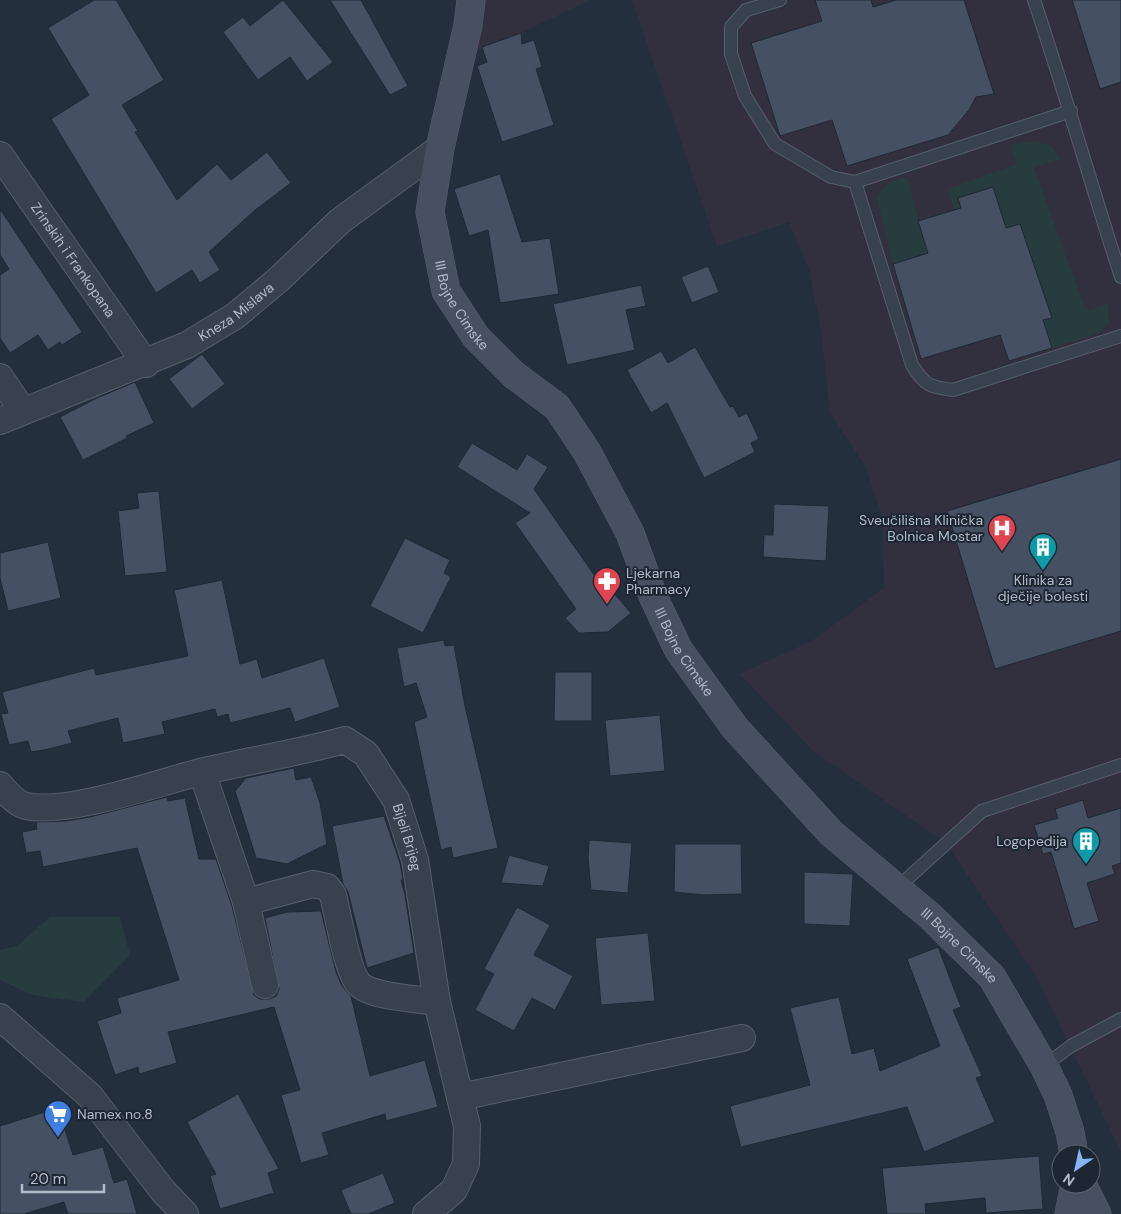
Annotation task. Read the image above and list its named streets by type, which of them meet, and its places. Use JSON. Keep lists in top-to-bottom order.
{
  "streets": {
    "street": [
      "Zrinskih i Frankopana",
      "III Bojne Cimske",
      "Kneza Mislava",
      "Bijeli Brijeg"
    ]
  },
  "crossings": [
    ["Zrinskih i Frankopana", "Kneza Mislava"],
    ["III Bojne Cimske", "Kneza Mislava"]
  ],
  "places": {
    "hospital": ["Sveučilišna Klinička Bolnica Mostar"],
    "building": ["Klinika za dječije bolesti", "Logopedija"],
    "pharmacy": ["Ljekarna Pharmacy"],
    "supermarket": ["Namex no.8"]
  },
  "scale_bar": "20 m",
  "north": "bottom left"
}
